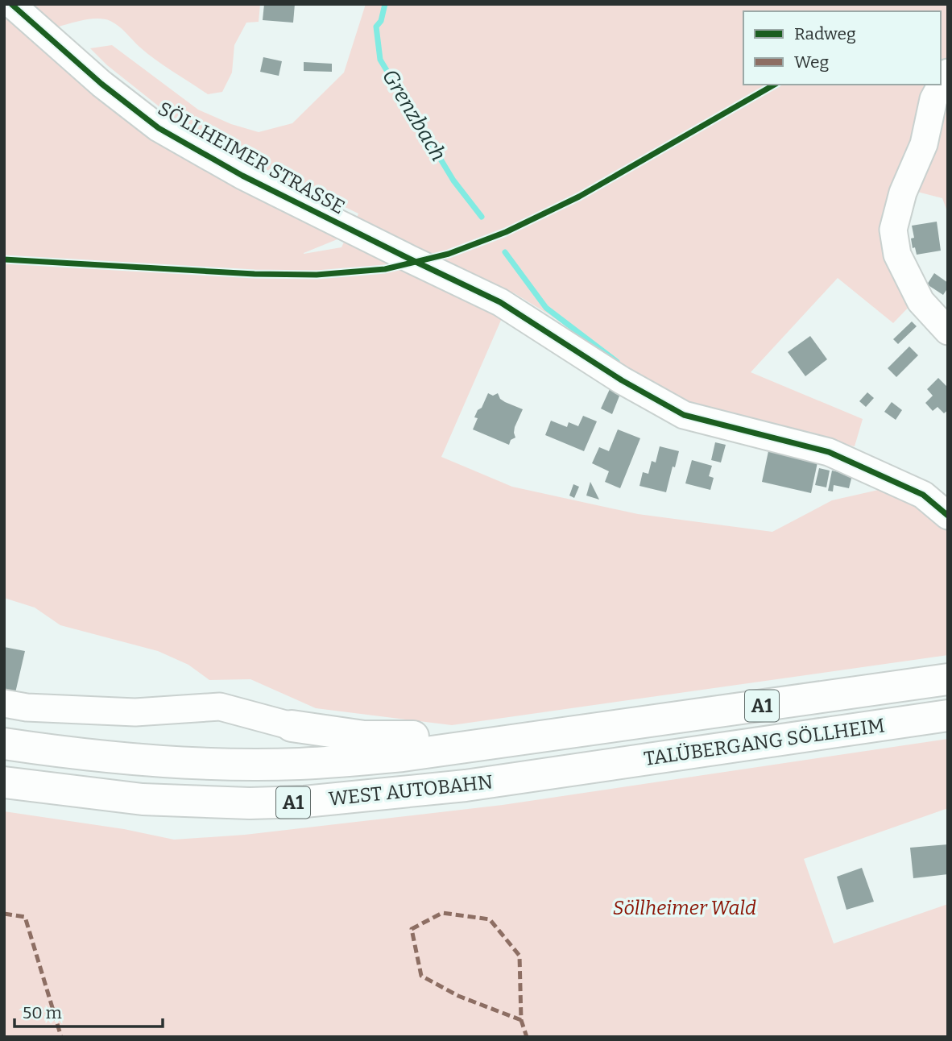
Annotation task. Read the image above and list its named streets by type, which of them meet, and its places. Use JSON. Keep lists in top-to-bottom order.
{
  "streets": {
    "highway": ["A1", "TALÜBERGANG SÖLLHEIM", "WEST AUTOBAHN"],
    "street": ["SÖLLHEIMER STRASSE"]
  },
  "crossings": [
    ["TALÜBERGANG SÖLLHEIM", "WEST AUTOBAHN"]
  ],
  "water": ["Grenzbach"],
  "parks": ["Söllheimer Wald"],
  "legend": ["Radweg", "Weg"],
  "scale_bar": "50 m"
}
